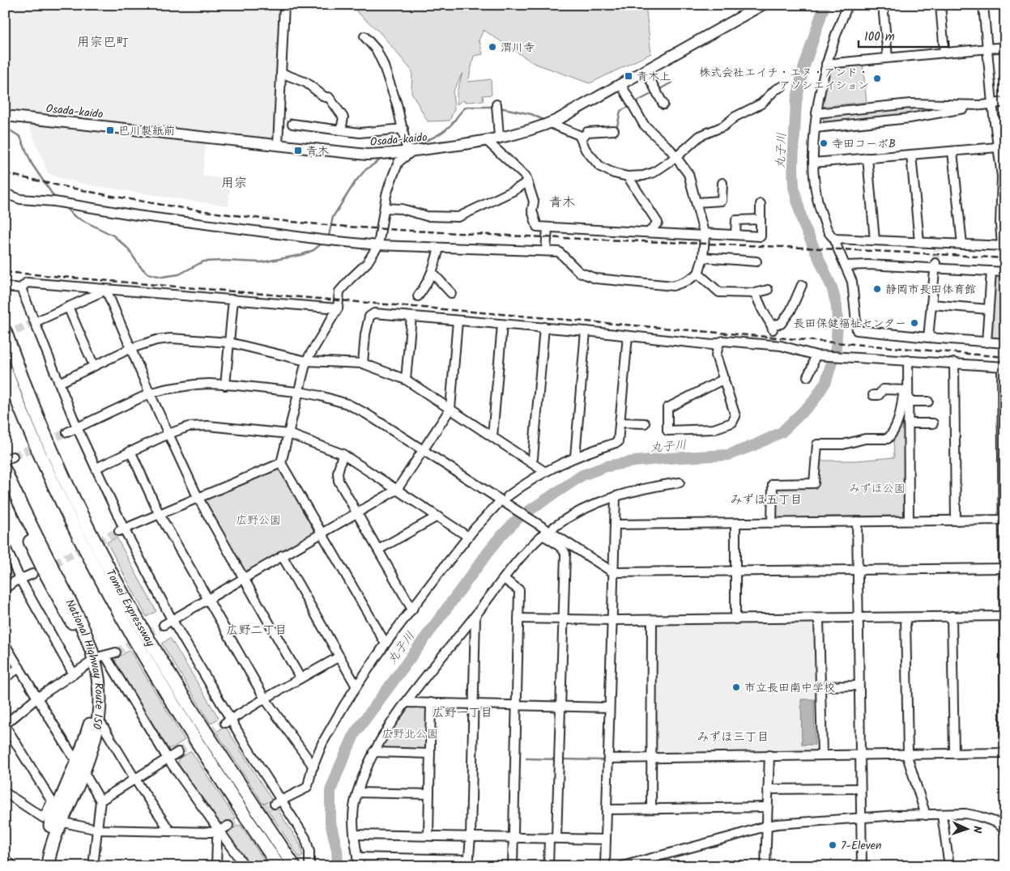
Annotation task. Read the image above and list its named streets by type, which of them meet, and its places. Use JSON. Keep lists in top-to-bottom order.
{
  "streets": {
    "highway": ["Tomei Expressway", "National Highway Route 150"],
    "main road": ["Osada-kaido"]
  },
  "districts": [
    "用宗巴町",
    "用宗",
    "青木",
    "みずほ五丁目",
    "広野二丁目",
    "広野一丁目",
    "みずほ三丁目"
  ],
  "water": ["丸子川"],
  "parks": ["みずほ公園", "広野公園", "広野北公園"],
  "places": {
    "other": [
      "渭川寺",
      "株式会社エイチ・エヌ・アンド・ アソシエイション",
      "寺田コーポB",
      "静岡市長田体育館",
      "長田保健福祉センター",
      "市立長田南中学校",
      "7-Eleven"
    ],
    "transit": ["青木上", "巴川製紙前", "青木"]
  },
  "scale_bar": "100 m",
  "north": "right"
}
